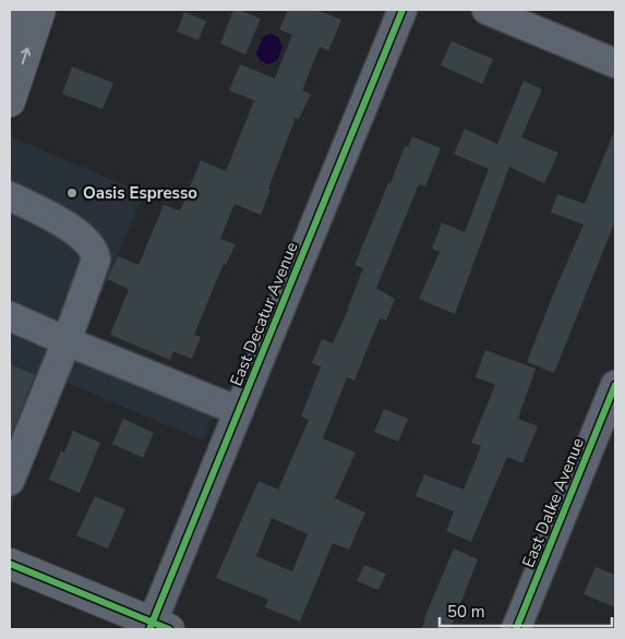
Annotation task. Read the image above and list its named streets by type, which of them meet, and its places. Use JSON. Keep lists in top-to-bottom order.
{
  "streets": {
    "street": ["East Decatur Avenue", "East Dalke Avenue"]
  },
  "places": ["Oasis Espresso"],
  "scale_bar": "50 m"
}
